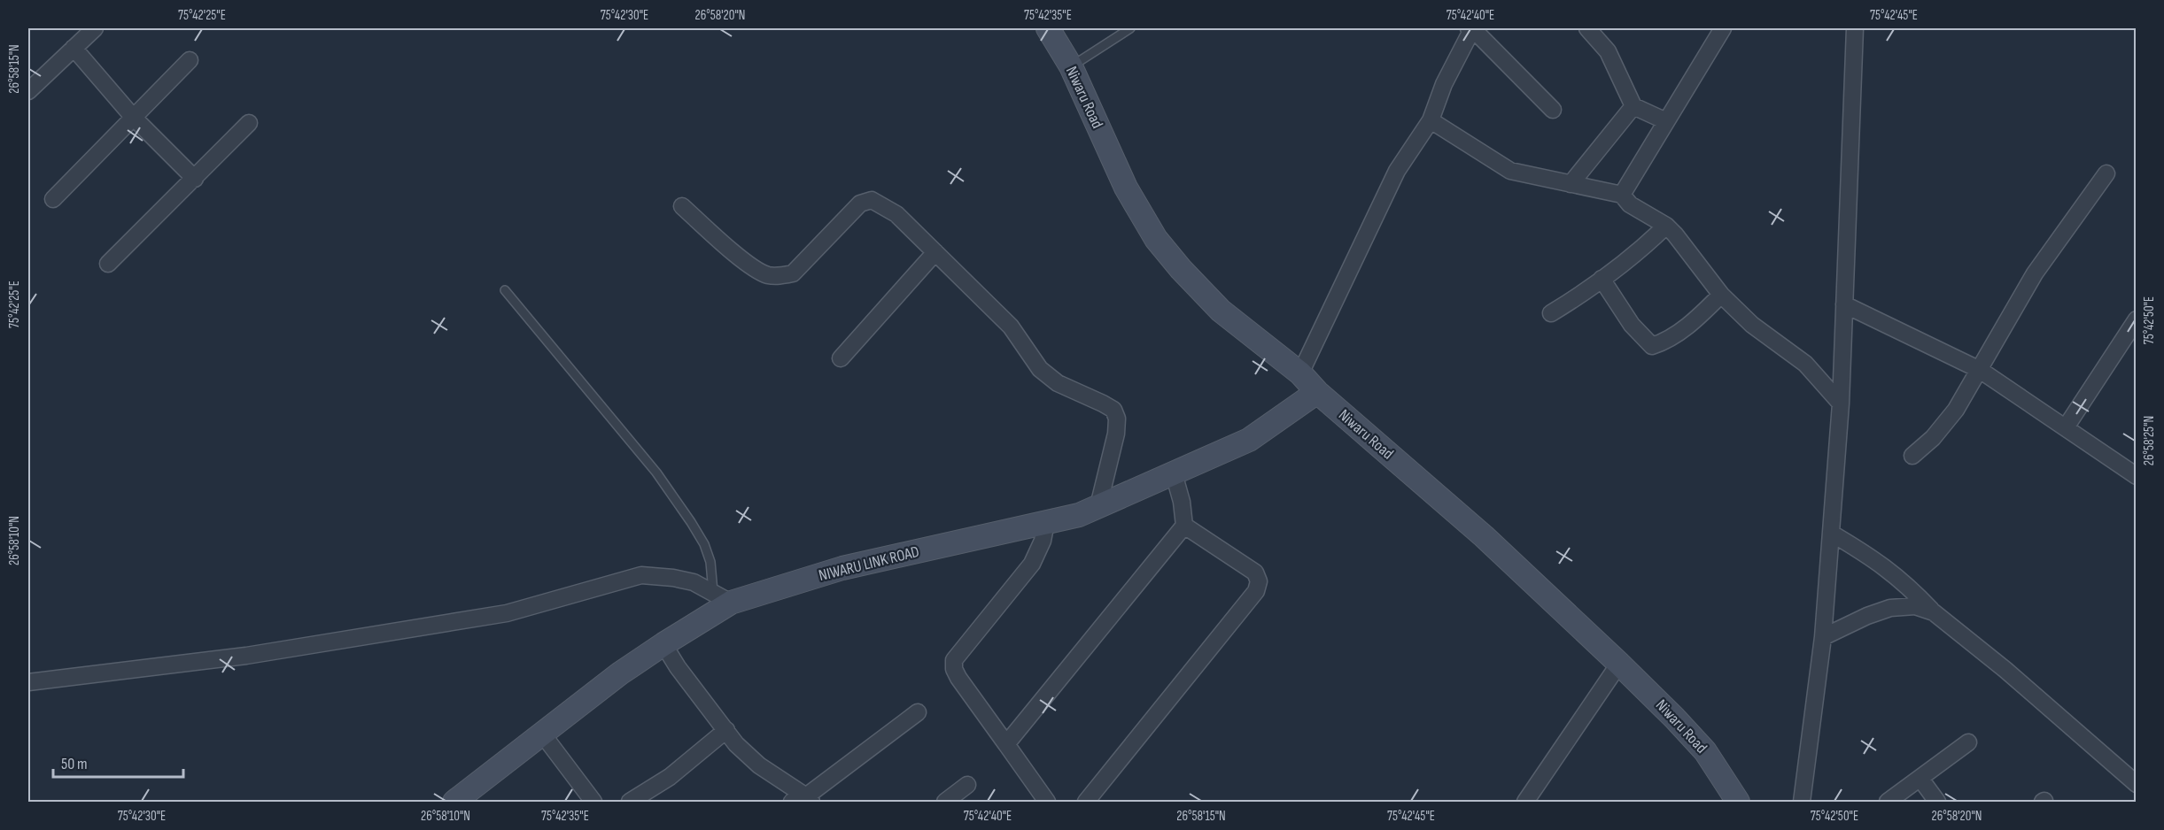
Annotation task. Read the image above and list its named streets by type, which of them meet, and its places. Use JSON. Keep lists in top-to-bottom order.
{
  "streets": {
    "street": ["Niwaru Road", "NIWARU LINK ROAD"]
  },
  "crossings": [
    ["Niwaru Road", "NIWARU LINK ROAD"]
  ],
  "scale_bar": "50 m",
  "coordinates": [
    "75°42'25\"E",
    "75°42'30\"E",
    "26°58'20\"N",
    "75°42'35\"E",
    "75°42'40\"E",
    "75°42'45\"E",
    "26°58'15\"N",
    "75°42'50\"E",
    "26°58'25\"N",
    "26°58'10\"N"
  ]
}
